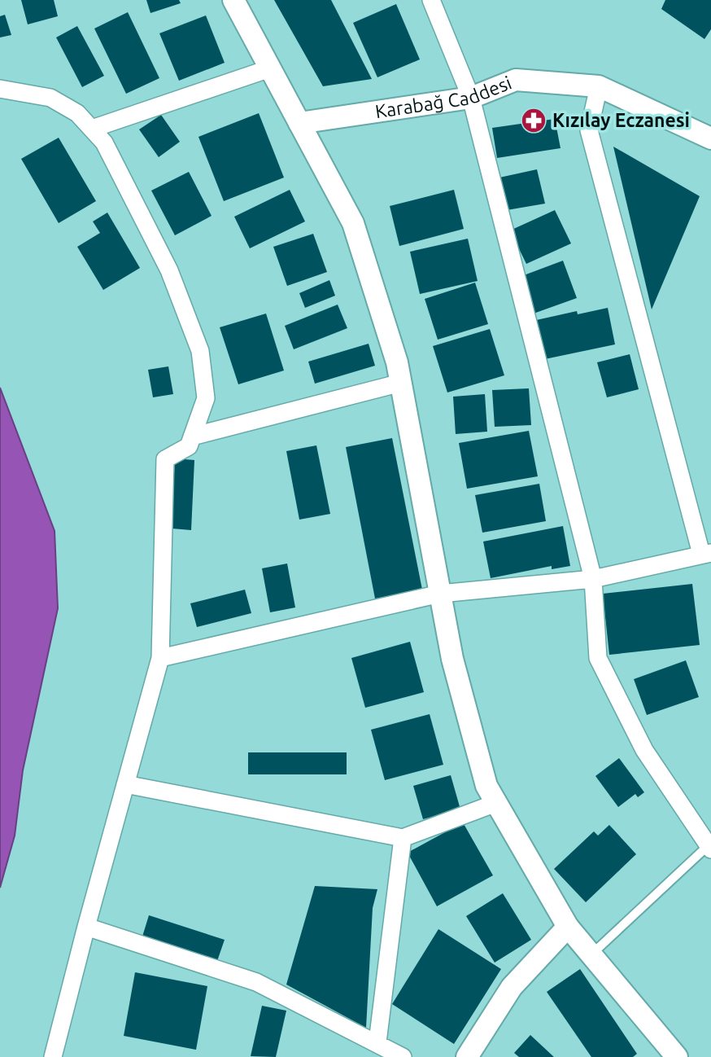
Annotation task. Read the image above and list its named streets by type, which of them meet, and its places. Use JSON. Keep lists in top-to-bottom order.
{
  "streets": {
    "street": ["Karabağ Caddesi"]
  },
  "places": {
    "pharmacy": ["Kızılay Eczanesi"]
  }
}
